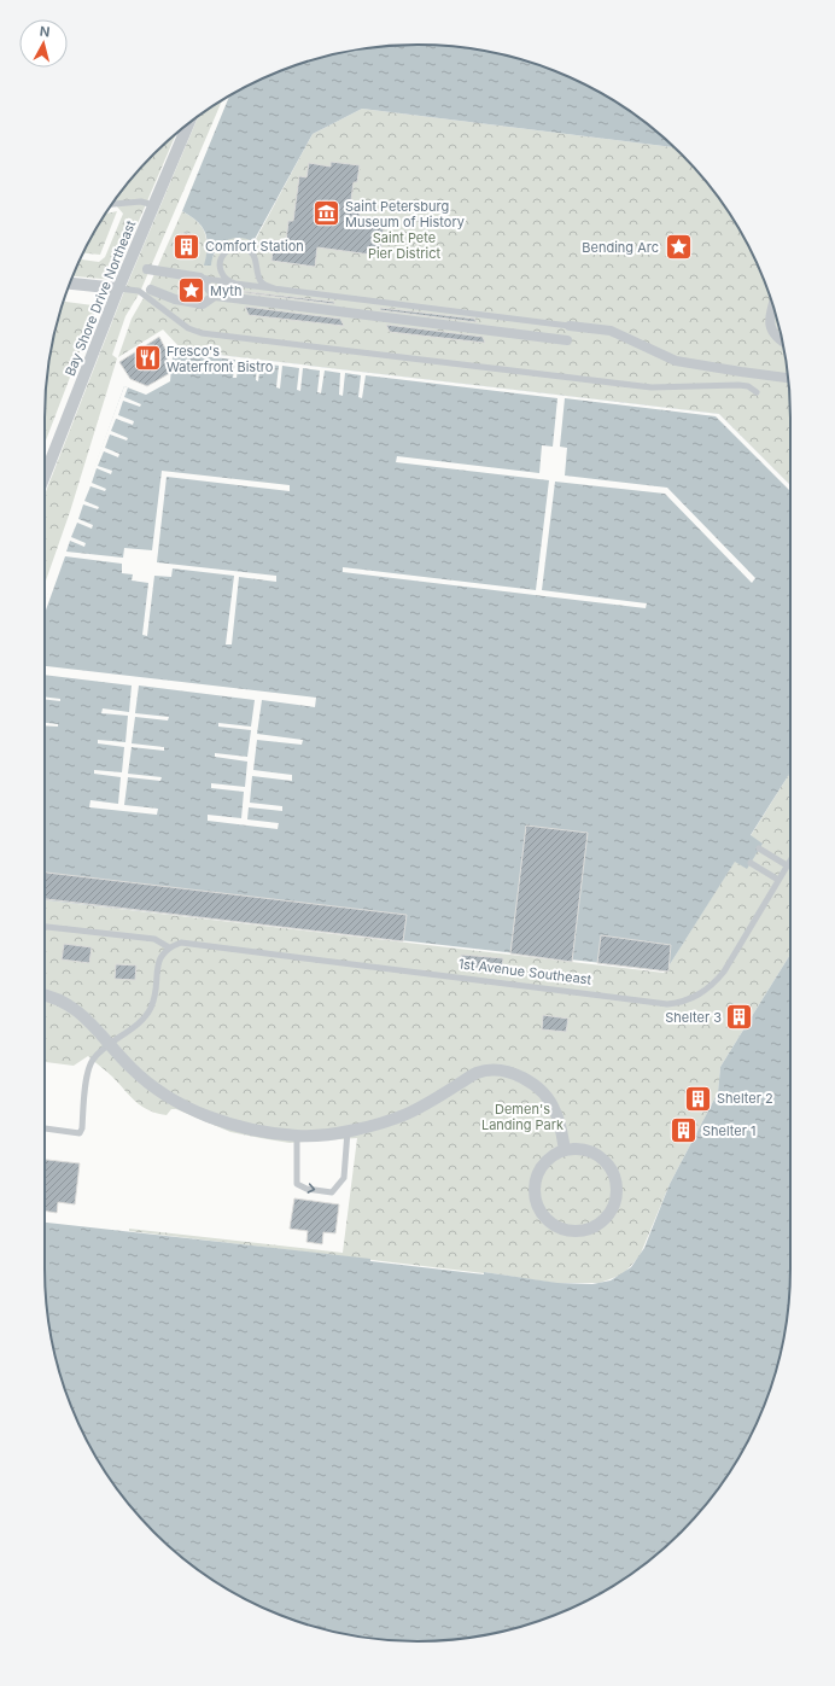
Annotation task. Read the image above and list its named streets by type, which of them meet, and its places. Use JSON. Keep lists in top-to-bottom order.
{
  "streets": {
    "street": ["Bay Shore Drive Northeast"],
    "lane": ["1st Avenue Southeast"]
  },
  "parks": ["Saint Pete Pier District", "Demen's Landing Park"],
  "places": {
    "museum": ["Saint Petersburg Museum of History"],
    "building": [
      "Comfort Station",
      "Shelter 3",
      "Shelter 2",
      "Shelter 1"
    ],
    "place": ["Bending Arc", "Myth"],
    "restaurant": ["Fresco's Waterfront Bistro"]
  },
  "north": "top"
}
